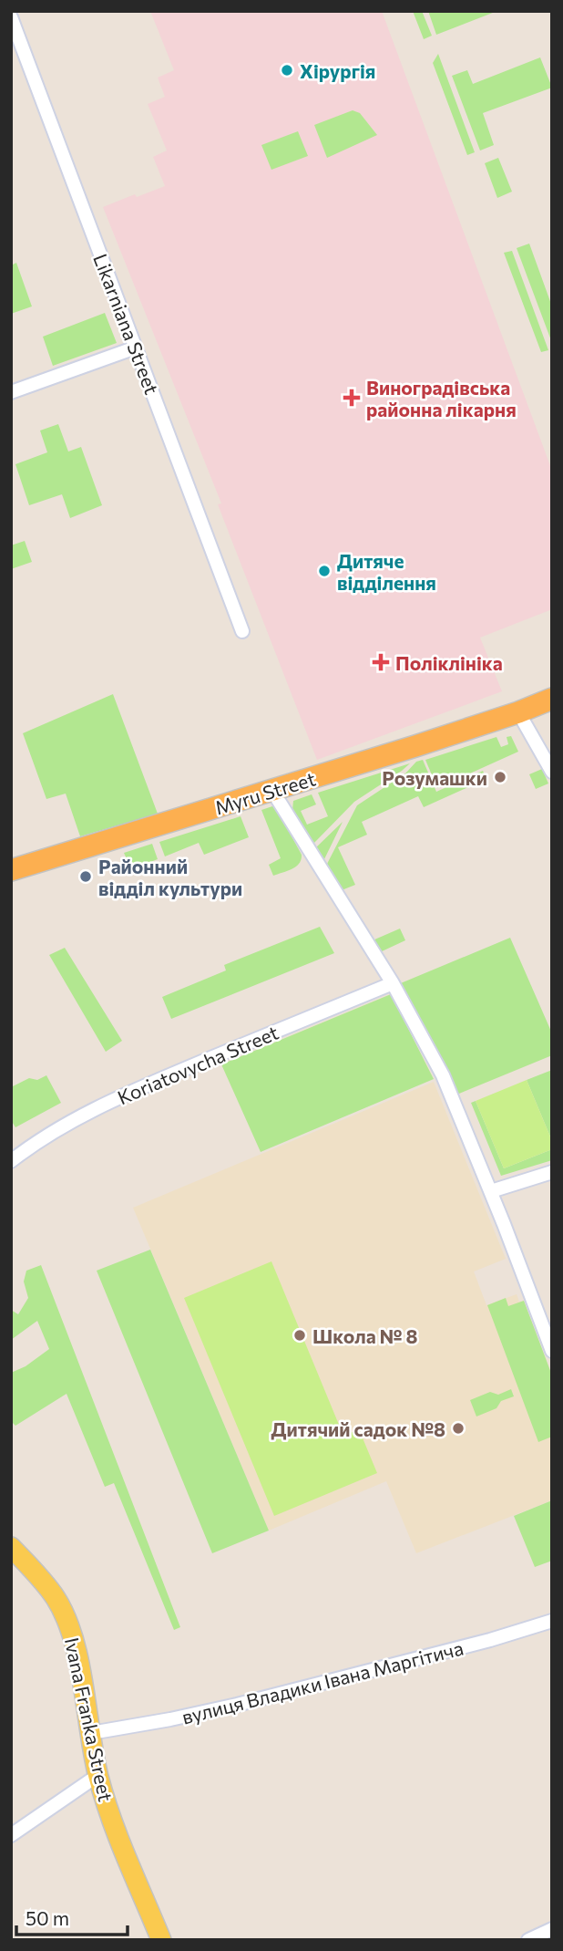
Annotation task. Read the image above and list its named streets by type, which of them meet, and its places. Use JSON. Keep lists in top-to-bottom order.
{
  "streets": {
    "highway": ["Myru Street"],
    "main road": ["Ivana Franka Street"],
    "street": ["Likarniana Street", "Koriatovycha Street", "вулиця Владики Івана Маргітича"]
  },
  "crossings": [
    ["вулиця Владики Івана Маргітича", "Ivana Franka Street"]
  ],
  "places": {
    "other": [
      "Хірургія",
      "Дитяче відділення",
      "Розумашки",
      "Районний відділ культури",
      "Школа № 8",
      "Дитячий садок №8"
    ],
    "health": ["Виноградівська районна лікарня", "Поліклініка"]
  },
  "scale_bar": "50 m"
}
